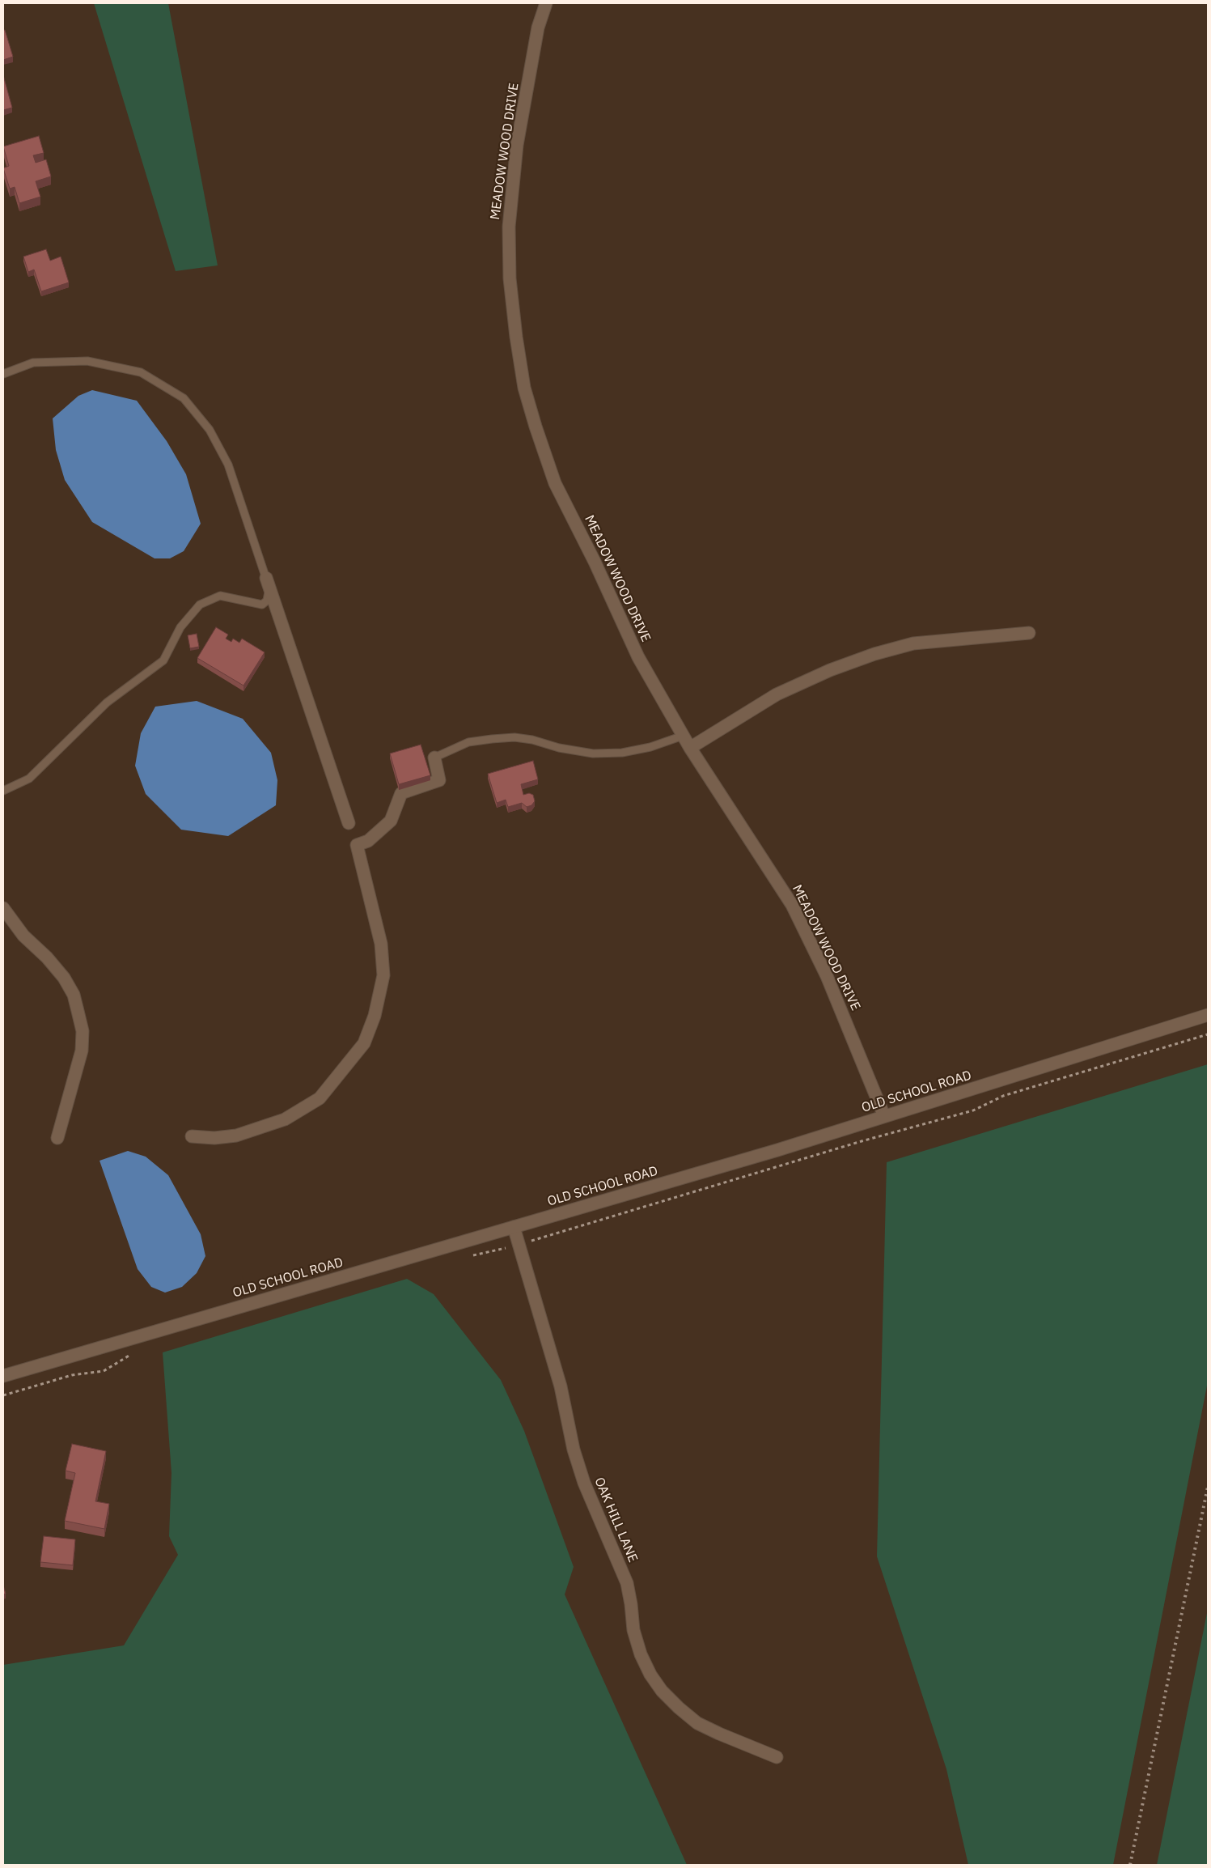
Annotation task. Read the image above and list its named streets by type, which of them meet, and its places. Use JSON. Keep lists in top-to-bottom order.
{
  "streets": {
    "street": ["MEADOW WOOD DRIVE", "OLD SCHOOL ROAD", "OAK HILL LANE"]
  },
  "crossings": [
    ["MEADOW WOOD DRIVE", "OLD SCHOOL ROAD"],
    ["OLD SCHOOL ROAD", "OAK HILL LANE"]
  ]
}
